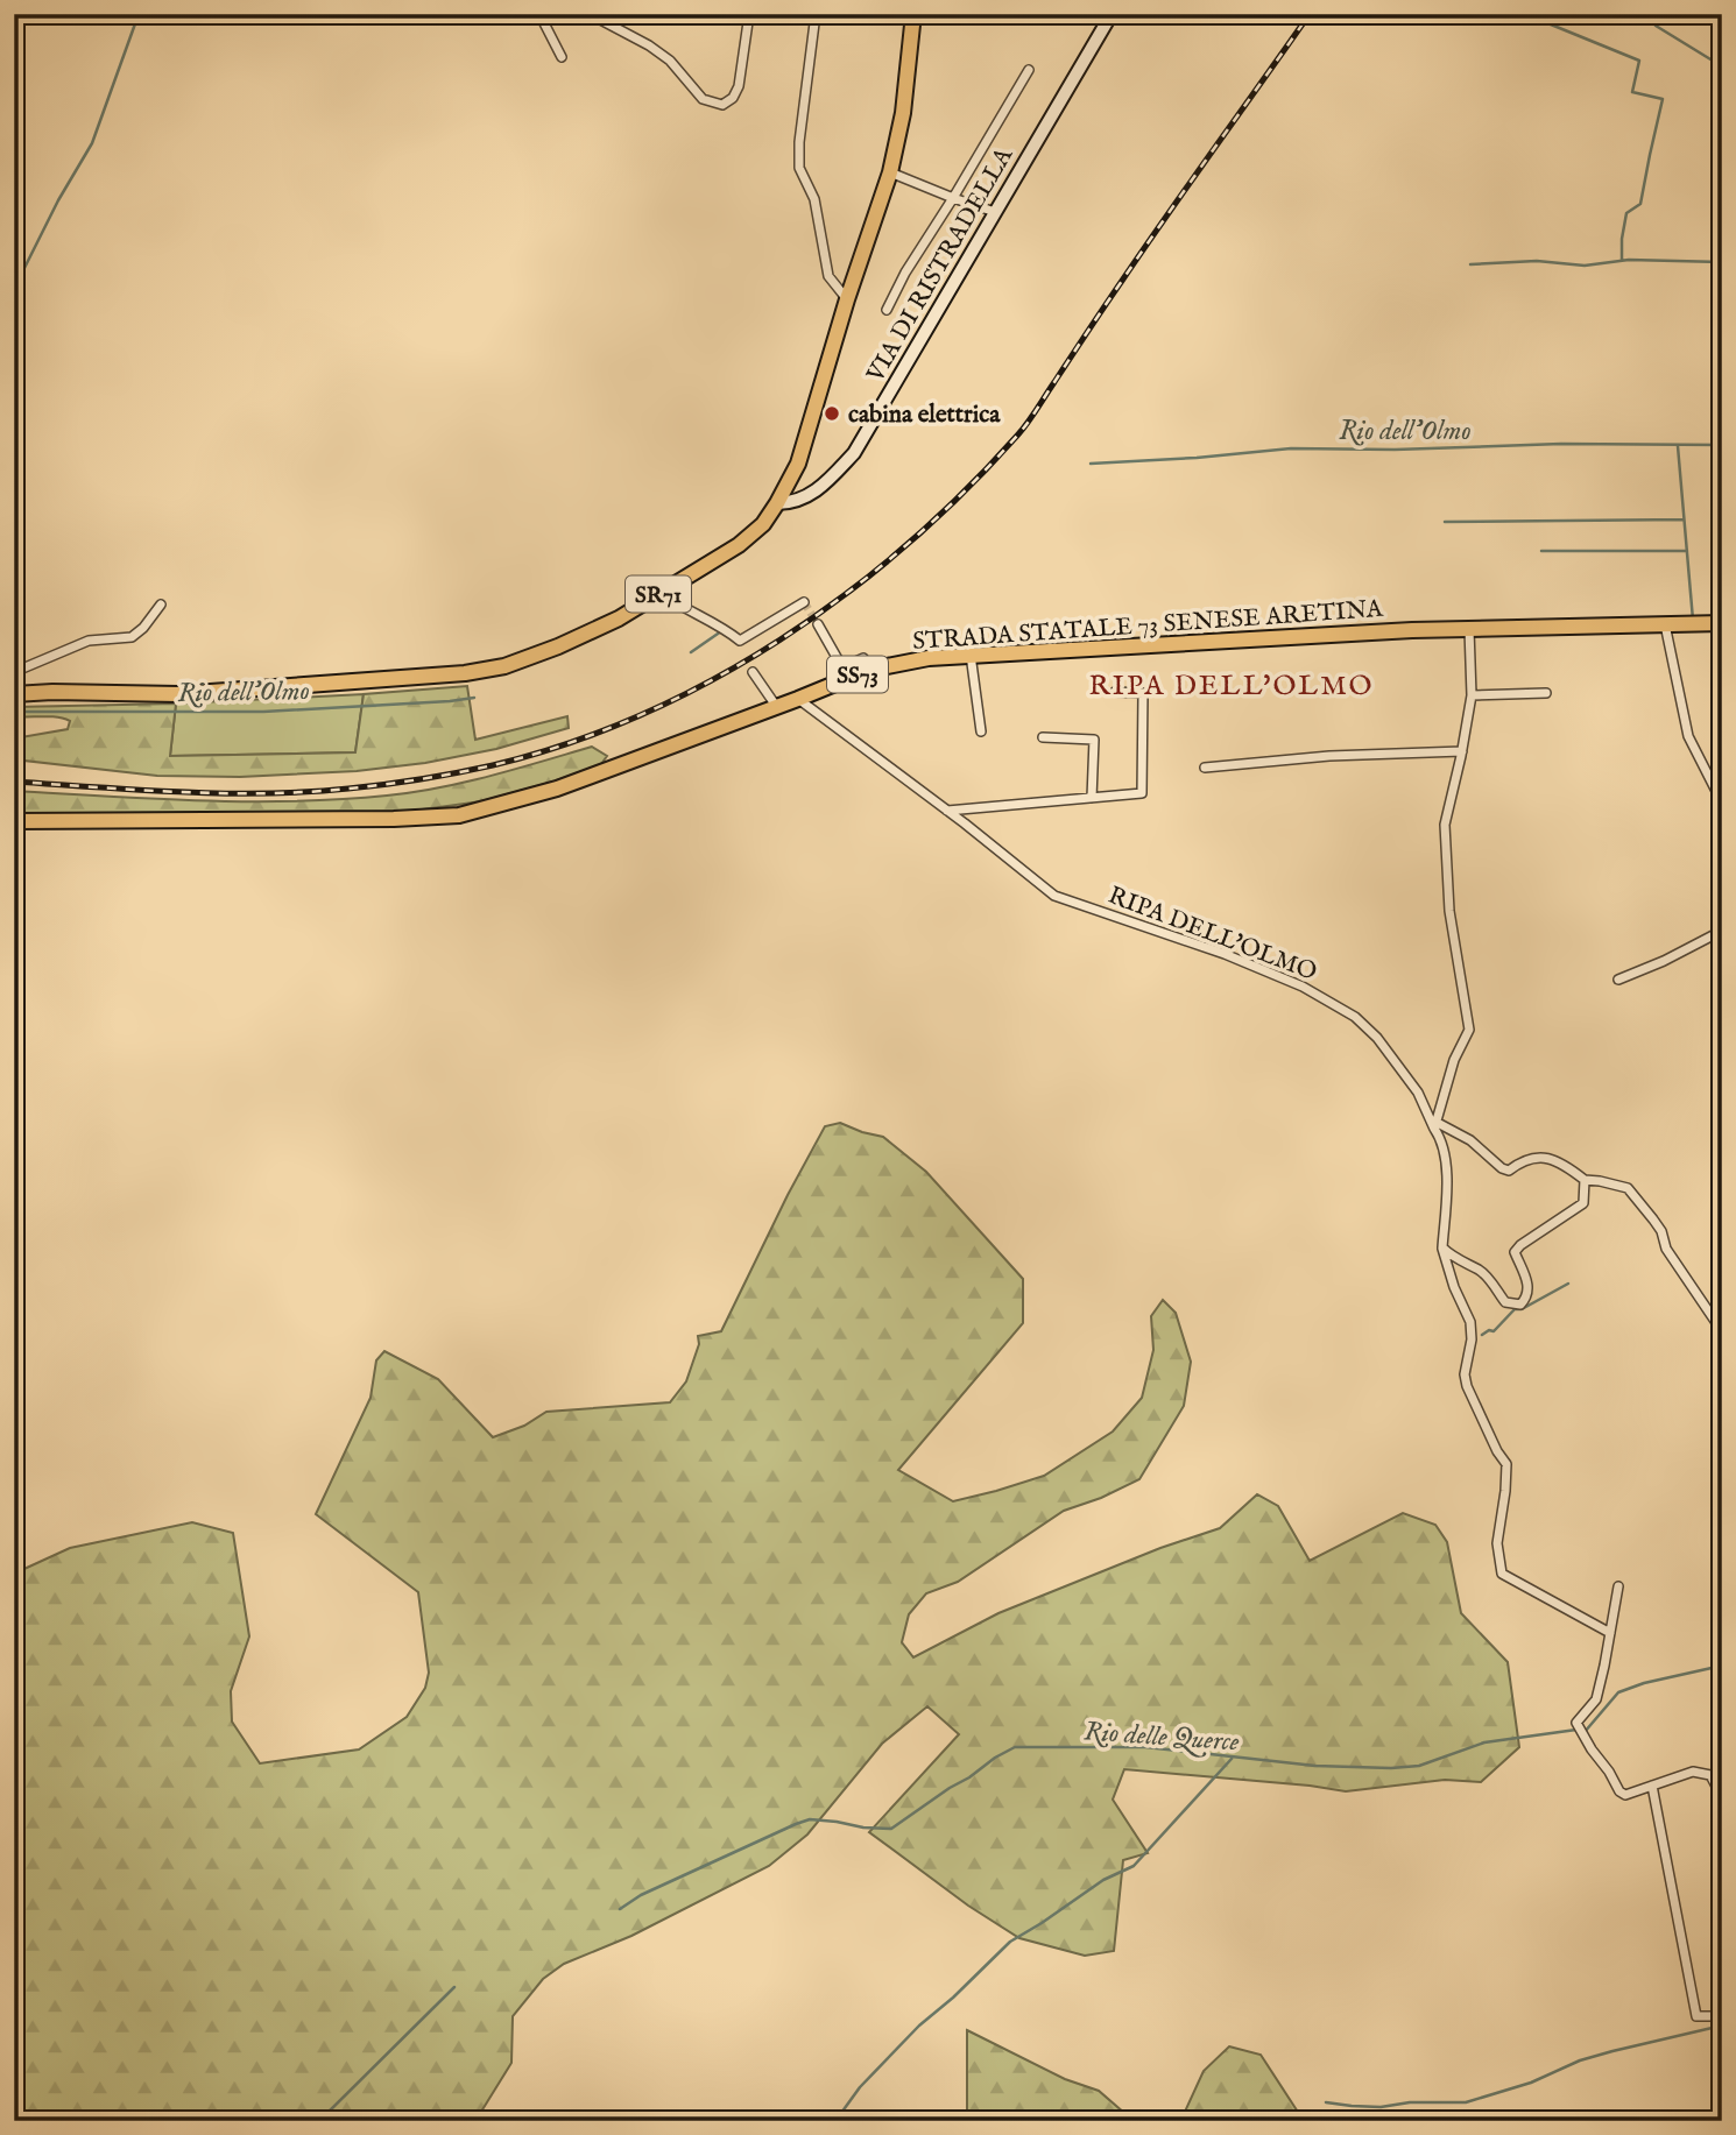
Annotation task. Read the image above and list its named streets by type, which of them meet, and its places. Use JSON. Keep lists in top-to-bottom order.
{
  "streets": {
    "main road": ["SR71", "STRADA STATALE 73 SENESE ARETINA", "SS73"],
    "street": ["VIA DI RISTRADELLA", "RIPA DELL'OLMO"]
  },
  "crossings": [
    ["VIA DI RISTRADELLA", "SR71"],
    ["STRADA STATALE 73 SENESE ARETINA", "RIPA DELL'OLMO"]
  ],
  "districts": ["RIPA DELL'OLMO"],
  "water": ["Rio dell'Olmo", "Rio delle Querce"],
  "places": ["cabina elettrica"]
}
